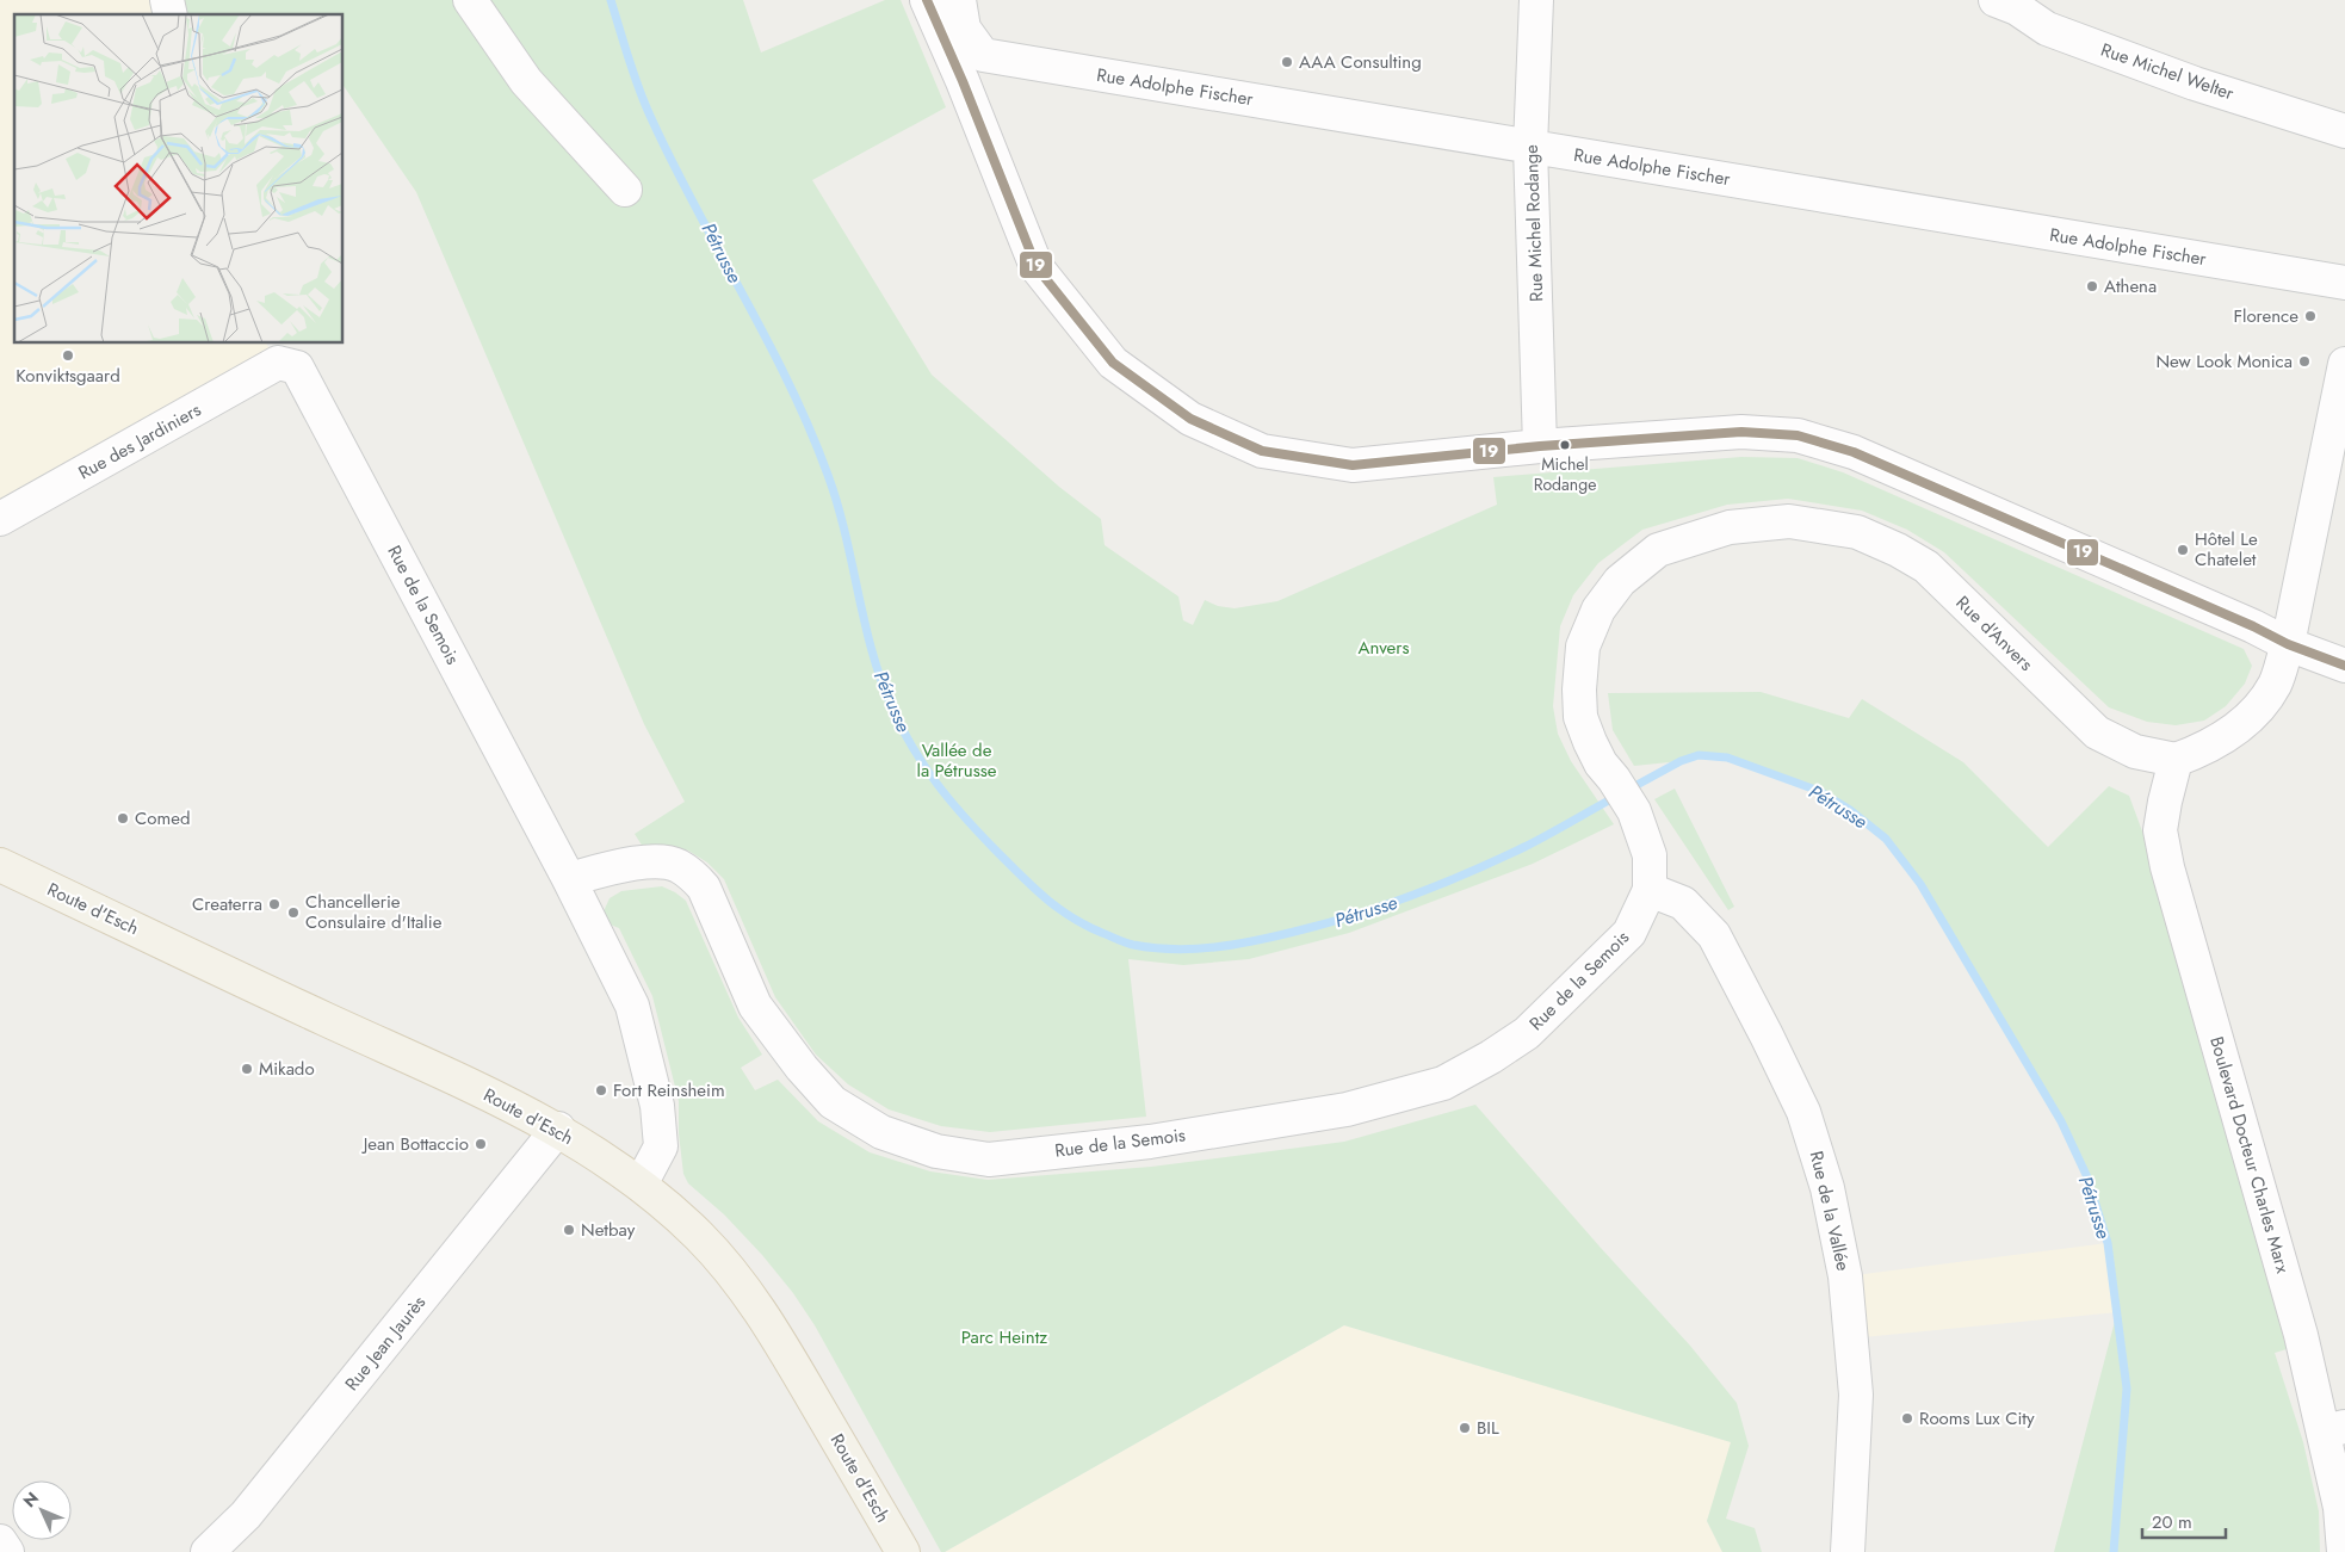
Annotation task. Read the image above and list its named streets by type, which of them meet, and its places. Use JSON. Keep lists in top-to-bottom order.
{
  "streets": {
    "main road": ["Route d'Esch"],
    "street": [
      "Rue Michel Welter",
      "Rue Adolphe Fischer",
      "Rue Michel Rodange",
      "Rue des Jardiniers",
      "Rue de la Semois",
      "Rue d'Anvers",
      "Boulevard Docteur Charles Marx",
      "Rue de la Vallée",
      "Rue Jean Jaurès"
    ]
  },
  "crossings": [
    ["Rue Adolphe Fischer", "Rue Michel Rodange"],
    ["Rue des Jardiniers", "Rue de la Semois"],
    ["Rue de la Semois", "Rue d'Anvers"],
    ["Rue de la Semois", "Route d'Esch"],
    ["Rue de la Semois", "Rue de la Vallée"],
    ["Rue d'Anvers", "Boulevard Docteur Charles Marx"],
    ["Route d'Esch", "Rue Jean Jaurès"]
  ],
  "water": ["Pétrusse"],
  "parks": ["Anvers", "Vallée de la Pétrusse", "Parc Heintz"],
  "places": [
    "AAA Consulting",
    "Athena",
    "Florence",
    "Konviktsgaard",
    "New Look Monica",
    "Michel Rodange",
    "Hôtel Le Chatelet",
    "Comed",
    "Createrra",
    "Chancellerie Consulaire d'Italie",
    "Mikado",
    "Fort Reinsheim",
    "Jean Bottaccio",
    "Netbay",
    "Rooms Lux City",
    "BIL"
  ],
  "lines": ["transit line 19"],
  "scale_bar": "20 m",
  "north": "top left"
}
